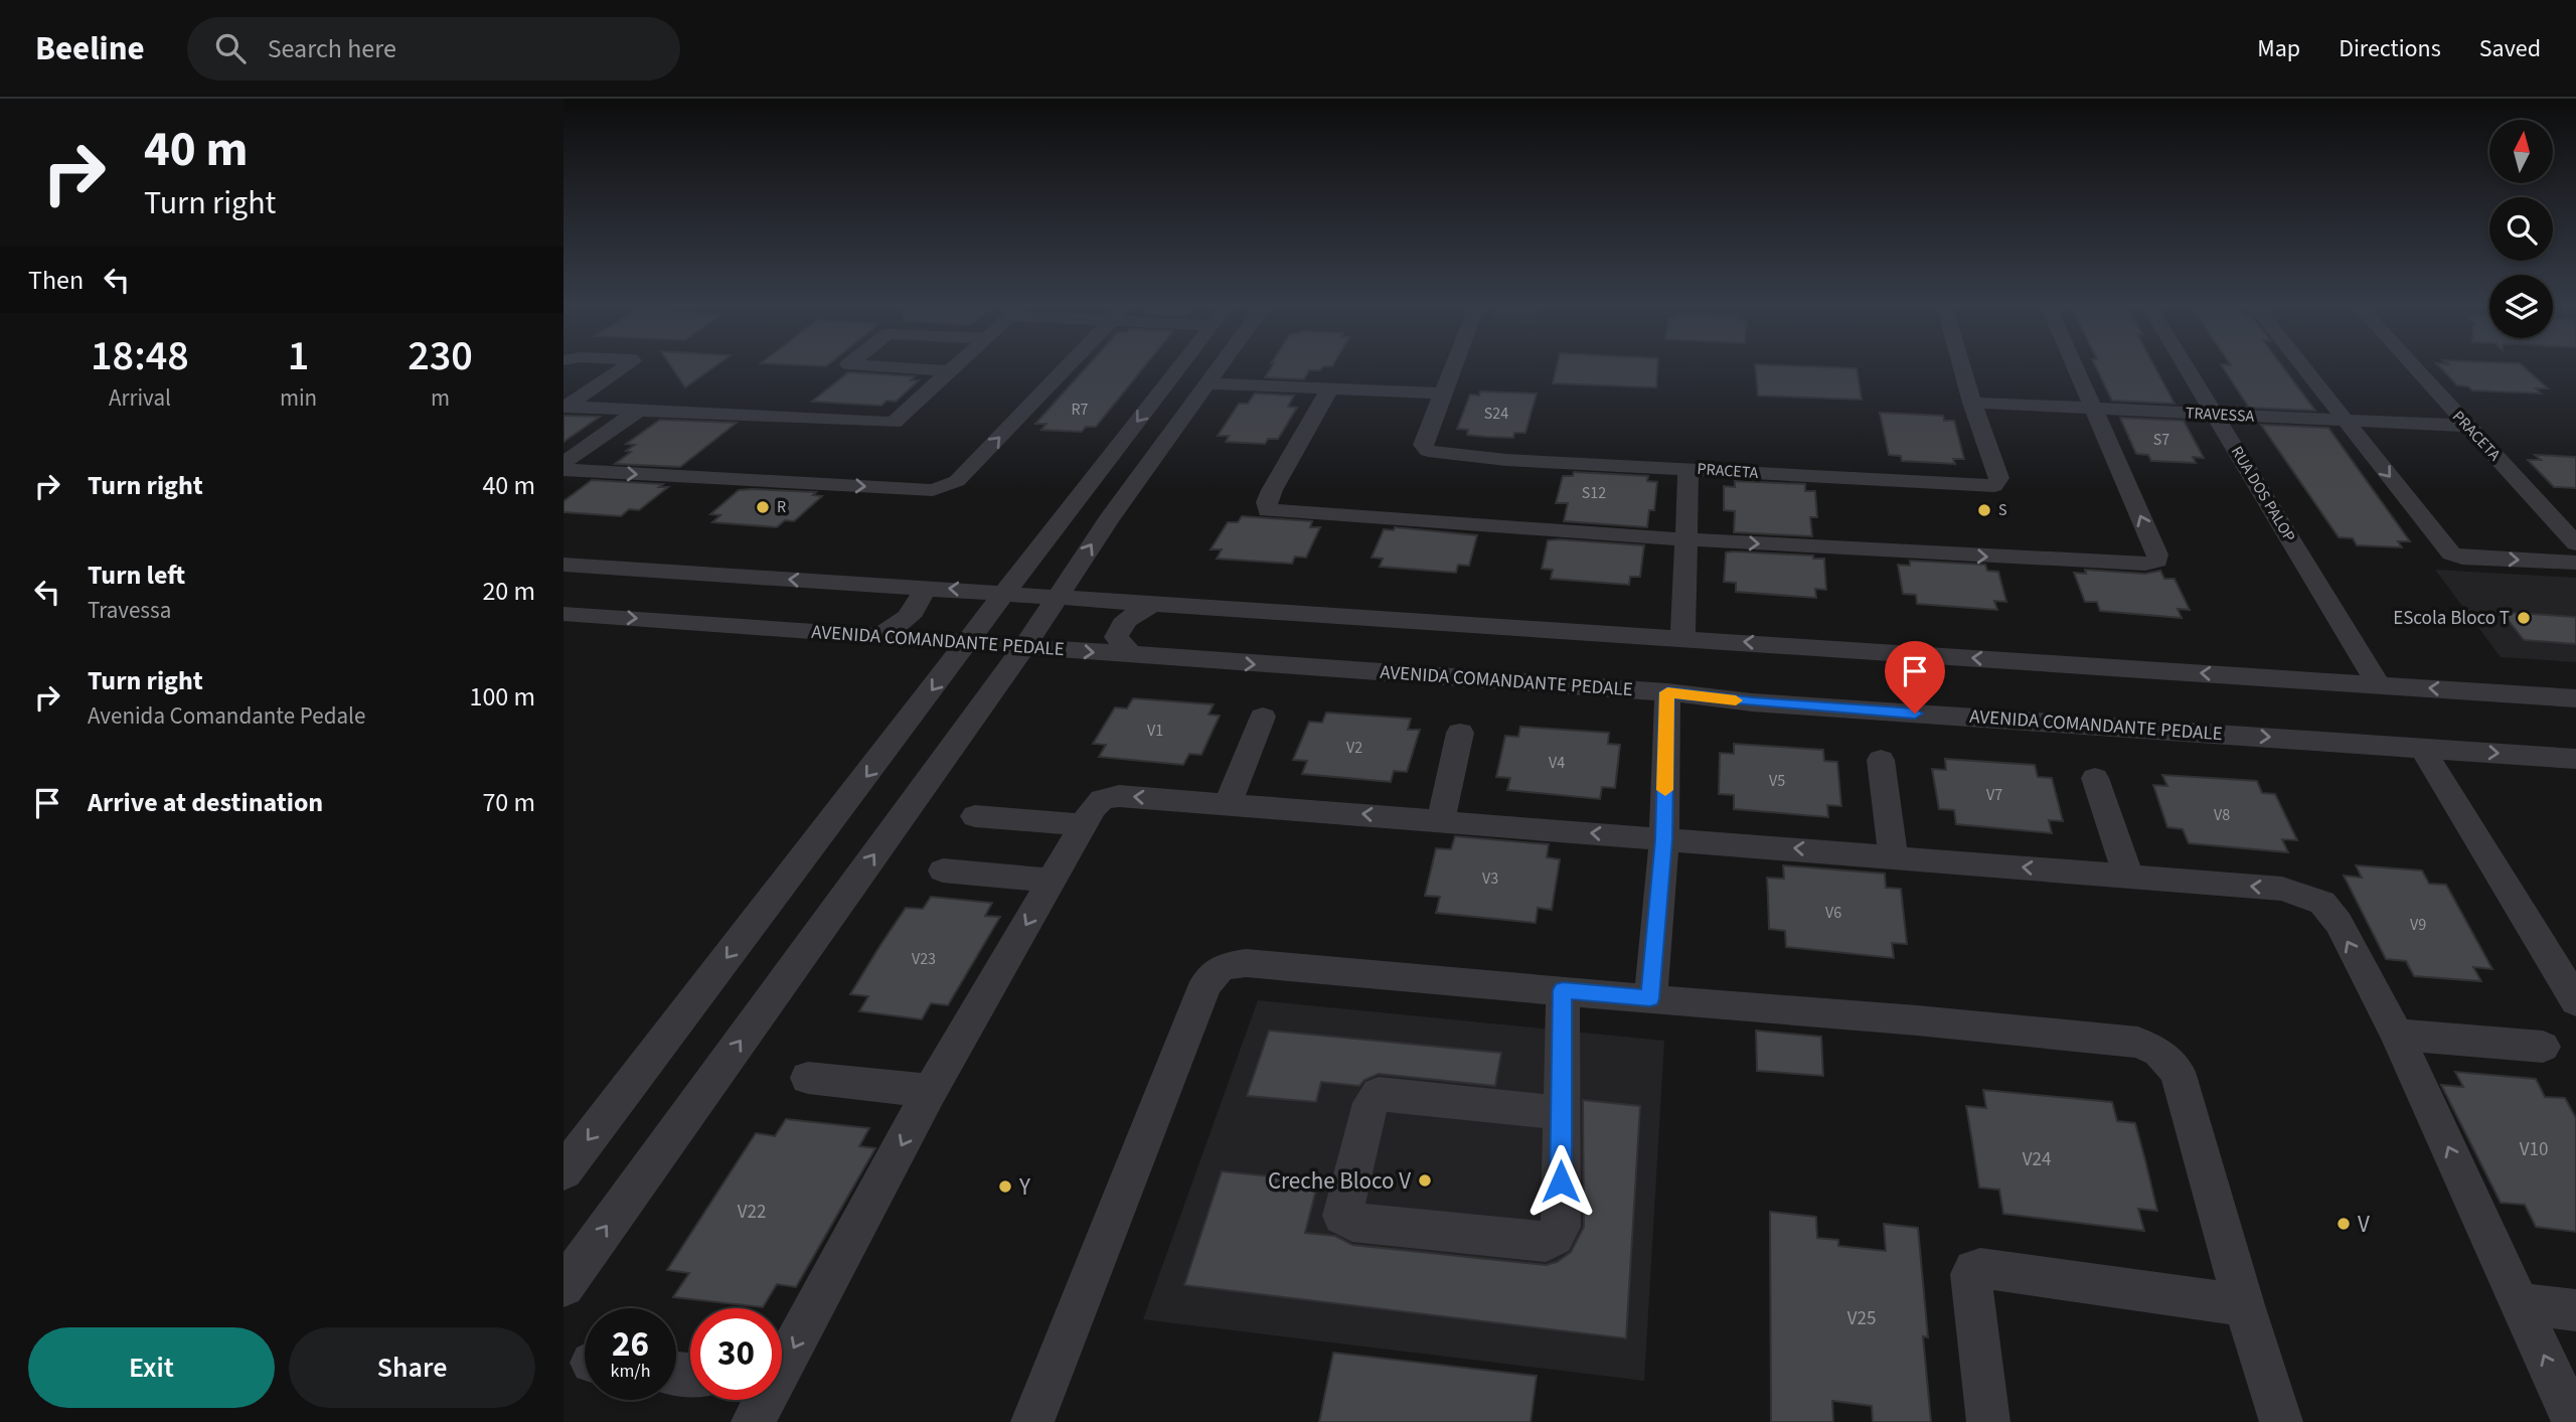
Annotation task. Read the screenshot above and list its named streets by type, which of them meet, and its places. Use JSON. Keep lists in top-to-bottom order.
{
  "streets": {
    "street": [
      "TRAVESSA",
      "PRACETA",
      "RUA DOS PALOP",
      "AVENIDA COMANDANTE PEDALE"
    ]
  },
  "crossings": [
    ["TRAVESSA", "PRACETA"],
    ["TRAVESSA", "RUA DOS PALOP"]
  ],
  "places": [
    "R",
    "S",
    "EScola Bloco T",
    "Creche Bloco V",
    "Y",
    "V"
  ],
  "house_numbers": [
    "R7",
    "S24",
    "S7",
    "S12",
    "V1",
    "V2",
    "V4",
    "V5",
    "V7",
    "V8",
    "V3",
    "V6",
    "V9",
    "V23",
    "V10",
    "V24",
    "V22",
    "V25"
  ],
  "north": "top",
  "page": {
    "header": "Beeline",
    "search": "Search here",
    "nav": ["Map", "Directions", "Saved"],
    "turn": ["40 m", "Turn right"],
    "then": "Then",
    "eta": [
      "18:48",
      "Arrival",
      "1",
      "min",
      "230",
      "m"
    ],
    "list": [
      {
        "name": "Turn right",
        "value": "40 m"
      },
      {
        "name": "Turn left",
        "note": "Travessa",
        "value": "20 m"
      },
      {
        "name": "Turn right",
        "note": "Avenida Comandante Pedale",
        "value": "100 m"
      },
      {
        "name": "Arrive at destination",
        "value": "70 m"
      }
    ],
    "speed": "26 km/h",
    "limit": "30",
    "buttons": ["Exit", "Share"]
  }
}
